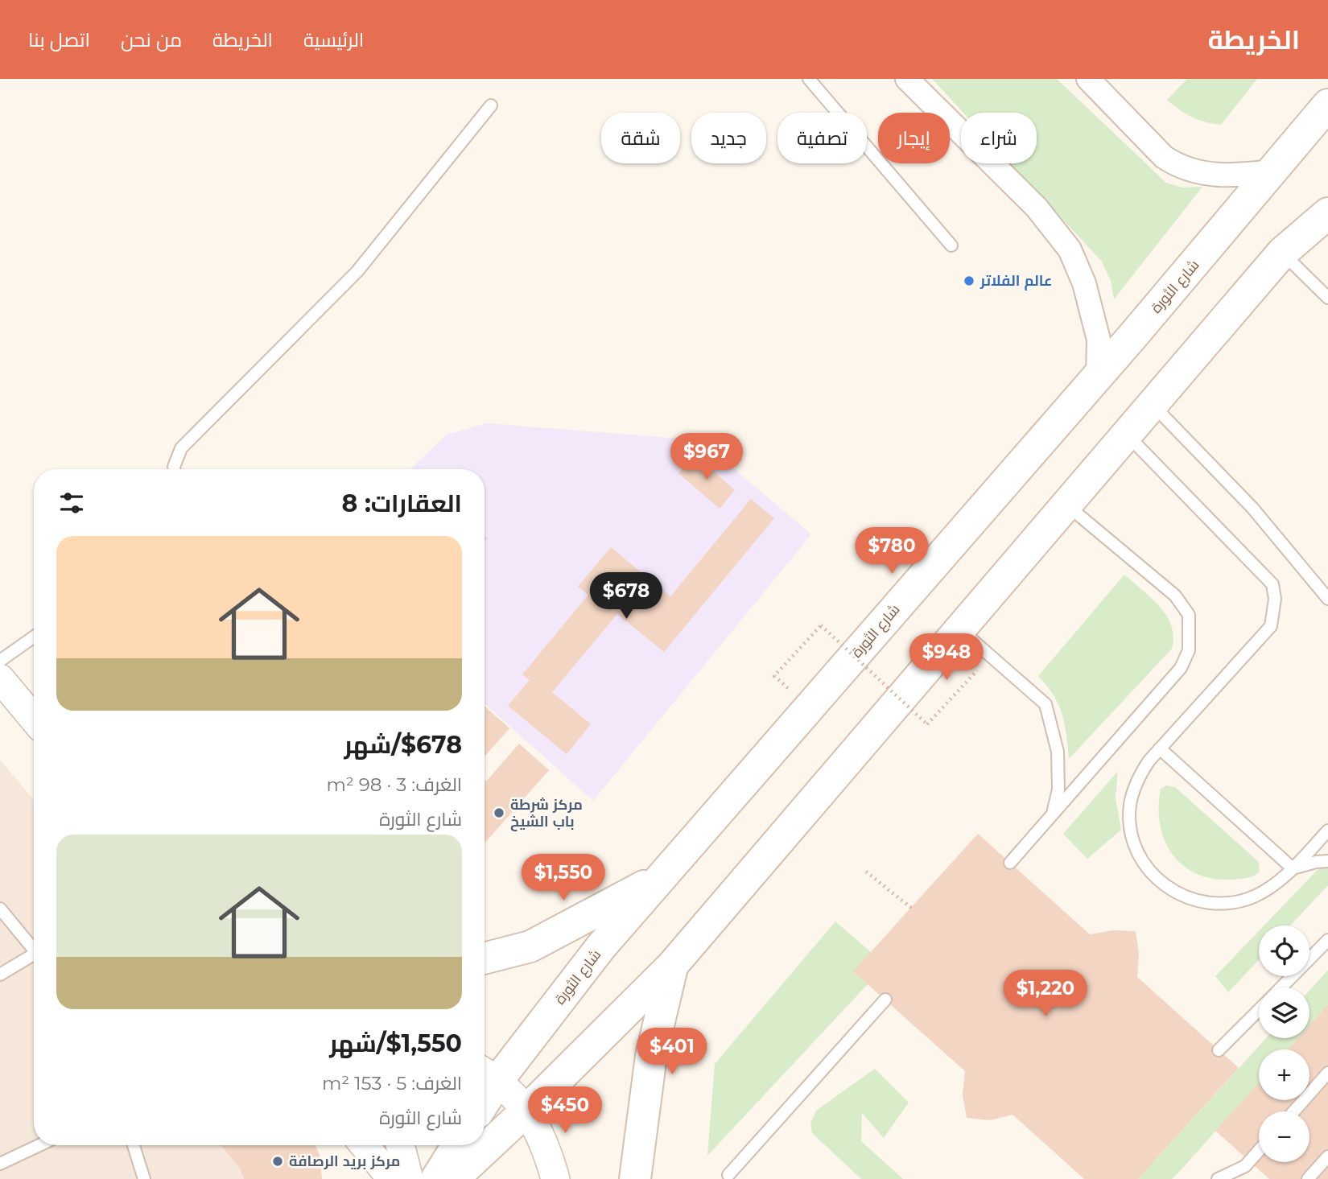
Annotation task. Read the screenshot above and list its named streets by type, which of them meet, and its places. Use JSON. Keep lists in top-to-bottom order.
{
  "streets": {
    "main road": ["شارع الثورة"]
  },
  "places": ["عالم الفلاتر", "مركز شرطة باب الشيخ", "مركز بريد الرصافة"],
  "page": {
    "header": "الخريطة",
    "nav": [
      "الرئيسية",
      "الخريطة",
      "من نحن",
      "اتصل بنا"
    ],
    "chip": [
      "شراء",
      "إيجار",
      "تصفية",
      "جديد",
      "شقة"
    ],
    "price": [
      "$967",
      "$780",
      "$678",
      "$948",
      "$1,550",
      "$1,220",
      "$401",
      "$450"
    ],
    "heading": "العقارات: 8",
    "list": [
      {
        "name": "$678/شهر",
        "note": "الغرف: 3 · 98 m² · شارع الثورة"
      },
      {
        "name": "$1,550/شهر",
        "note": "الغرف: 5 · 153 m² · شارع الثورة"
      }
    ],
    "map_buttons": ["+", "−"]
  }
}
